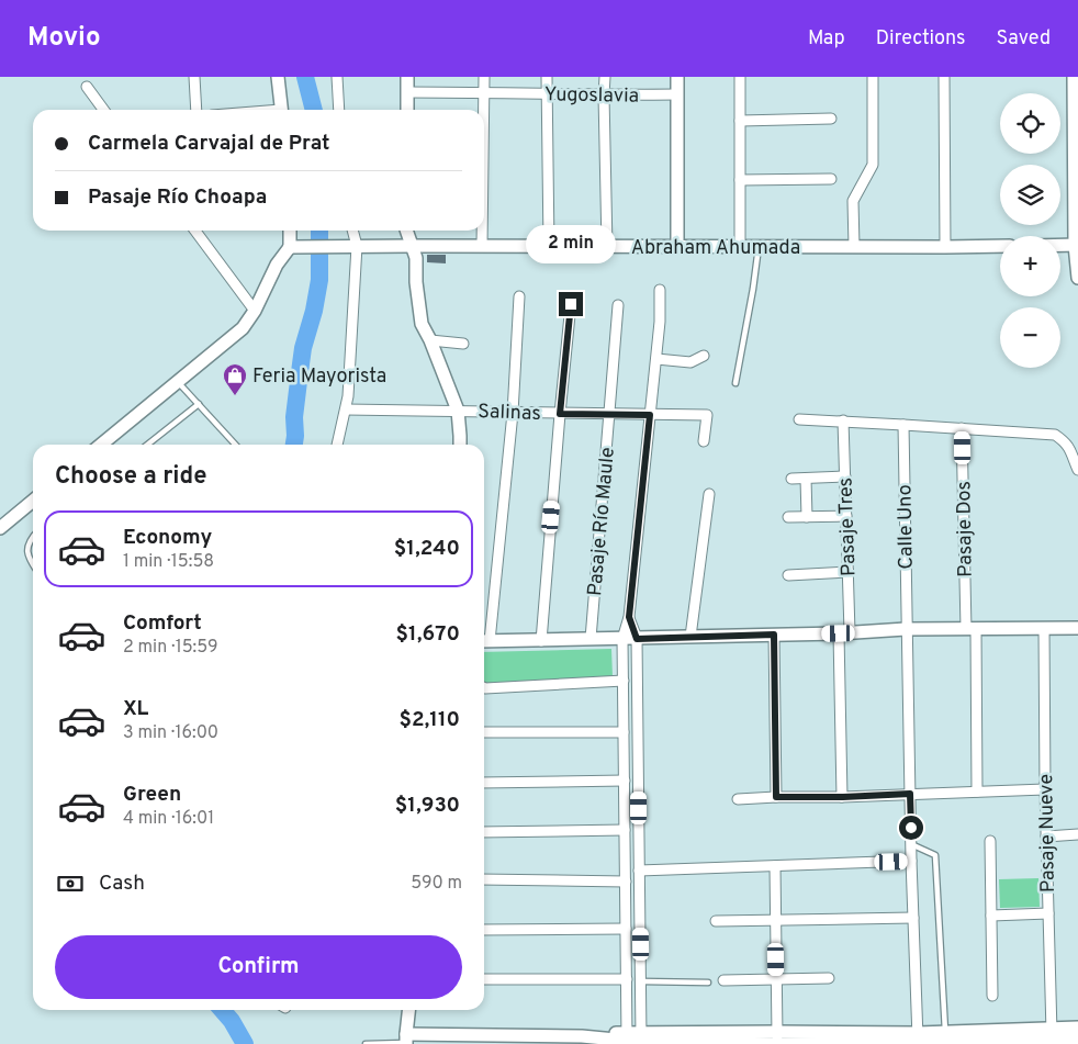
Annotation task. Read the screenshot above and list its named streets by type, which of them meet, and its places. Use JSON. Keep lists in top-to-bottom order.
{
  "streets": {
    "street": [
      "Yugoslavia",
      "Abraham Ahumada",
      "Salinas",
      "Pasaje Río Maule",
      "Pasaje Tres",
      "Calle Uno",
      "Pasaje Dos",
      "Pasaje Nueve"
    ]
  },
  "crossings": [
    ["Salinas", "Pasaje Río Maule"]
  ],
  "places": {
    "shop": ["Feria Mayorista"]
  },
  "page": {
    "header": "Movio",
    "nav": ["Map", "Directions", "Saved"],
    "map_buttons": ["+", "−"],
    "banner": ["Carmela Carvajal de Prat", "Pasaje Río Choapa"],
    "bubble": "2 min",
    "heading": "Choose a ride",
    "list": [
      {
        "name": "Economy",
        "note": "1 min · 15:58",
        "value": "$1,240"
      },
      {
        "name": "Comfort",
        "note": "2 min · 15:59",
        "value": "$1,670"
      },
      {
        "name": "XL",
        "note": "3 min · 16:00",
        "value": "$2,110"
      },
      {
        "name": "Green",
        "note": "4 min · 16:01",
        "value": "$1,930"
      }
    ],
    "pay": ["Cash", "590 m"],
    "buttons": "Confirm"
  }
}
